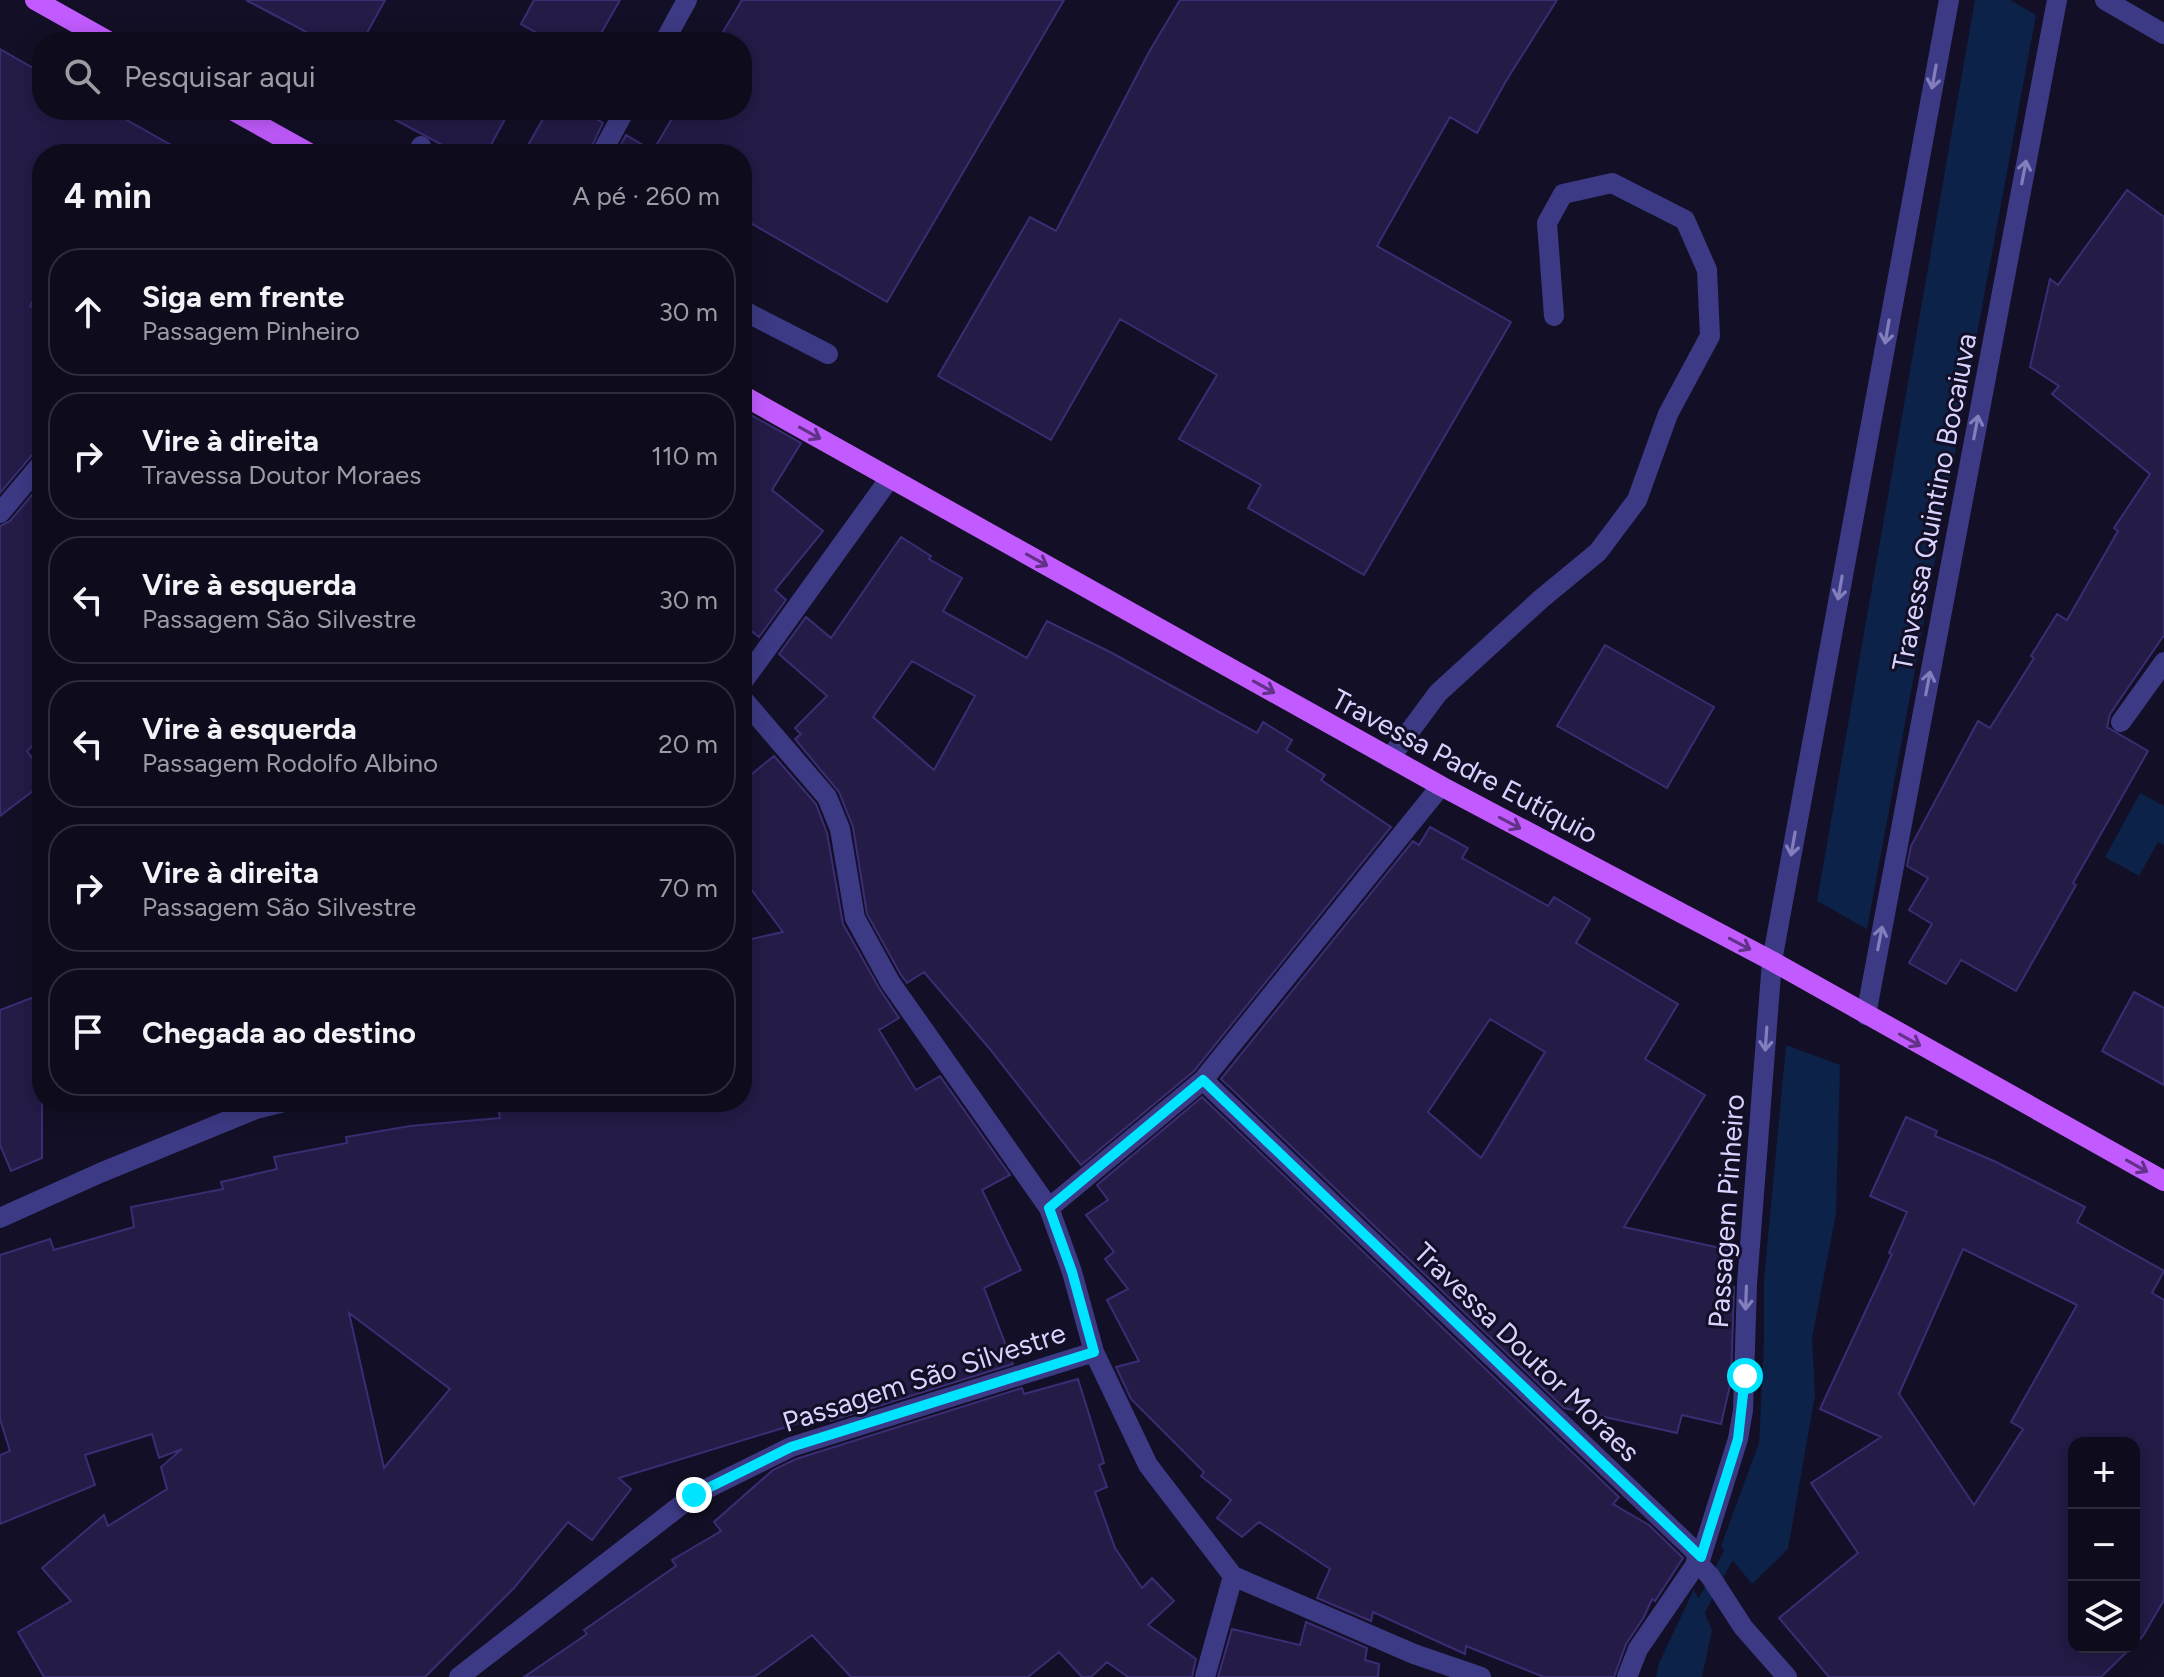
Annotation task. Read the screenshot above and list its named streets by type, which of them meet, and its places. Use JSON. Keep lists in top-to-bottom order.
{
  "streets": {
    "main road": ["Travessa Padre Eutíquio"],
    "street": [
      "Travessa Quintino Bocaiuva",
      "Passagem Pinheiro",
      "Travessa Doutor Moraes",
      "Passagem São Silvestre"
    ]
  },
  "crossings": [
    ["Travessa Quintino Bocaiuva", "Travessa Padre Eutíquio"],
    ["Travessa Padre Eutíquio", "Passagem Pinheiro"],
    ["Passagem Pinheiro", "Travessa Doutor Moraes"]
  ],
  "one_way": ["Travessa Padre Eutíquio", "Passagem Pinheiro"],
  "page": {
    "search": "Pesquisar aqui",
    "heading": ["4 min", "A pé · 260 m"],
    "list": [
      ["Siga em frente", "Passagem Pinheiro", "30 m"],
      ["Vire à direita", "Travessa Doutor Moraes", "110 m"],
      ["Vire à esquerda", "Passagem São Silvestre", "30 m"],
      ["Vire à esquerda", "Passagem Rodolfo Albino", "20 m"],
      ["Vire à direita", "Passagem São Silvestre", "70 m"],
      "Chegada ao destino"
    ],
    "map_buttons": ["+", "−"]
  }
}
